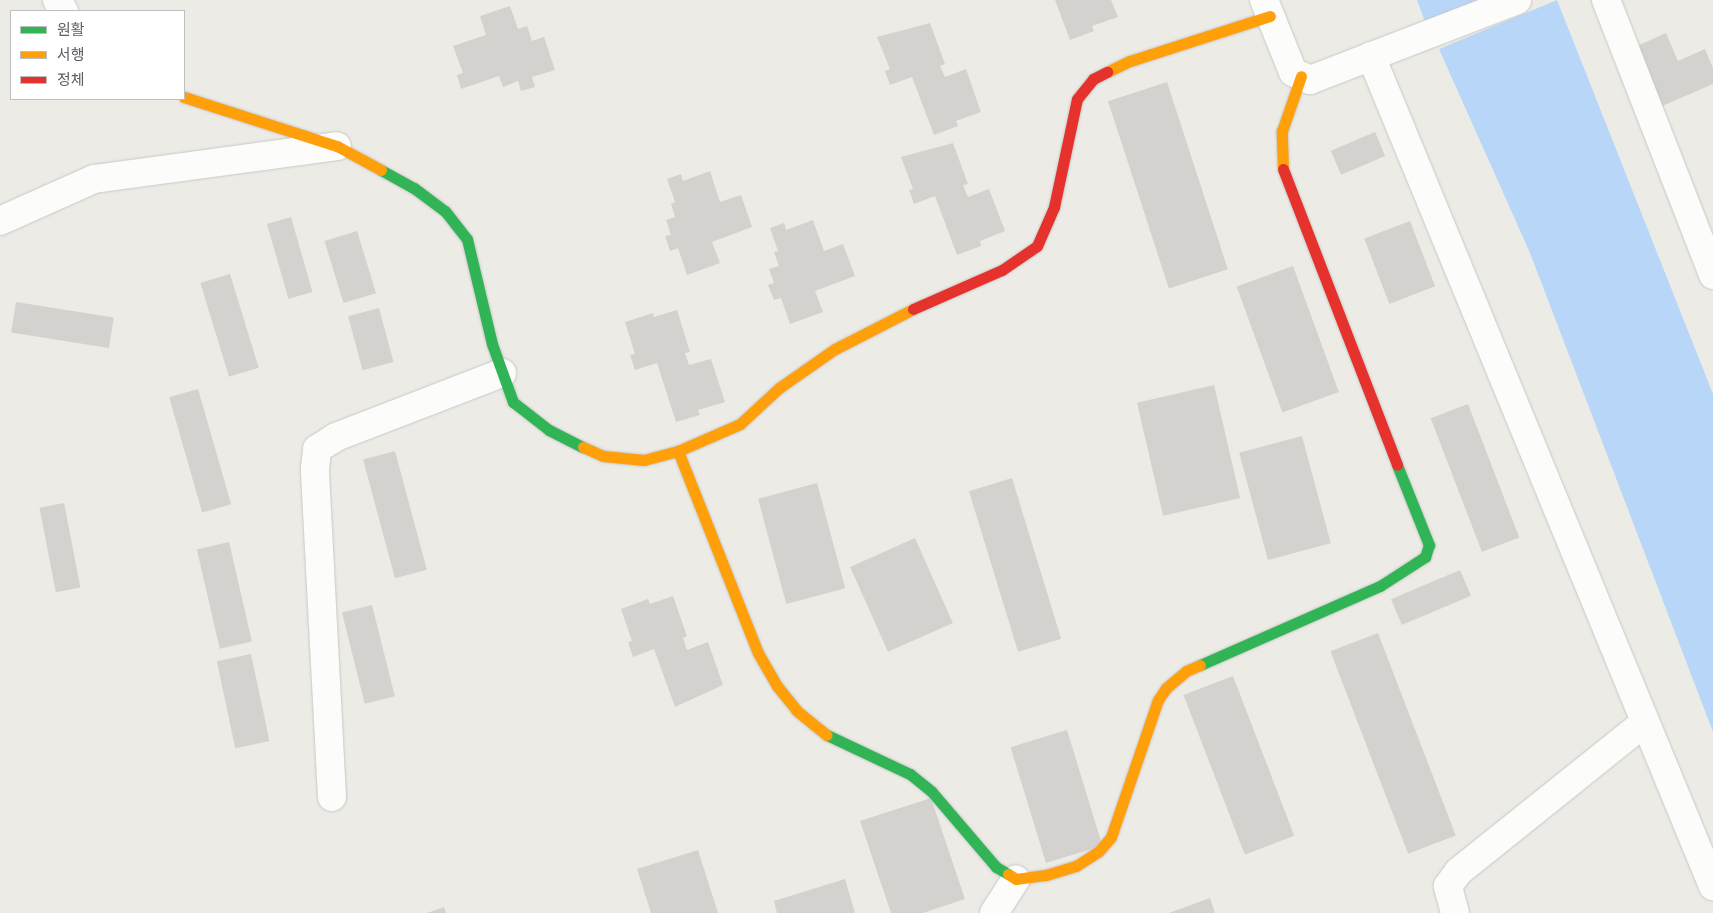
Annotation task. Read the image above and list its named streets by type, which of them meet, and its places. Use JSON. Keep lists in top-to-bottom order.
{
  "legend": ["원활", "서행", "정체"]
}
